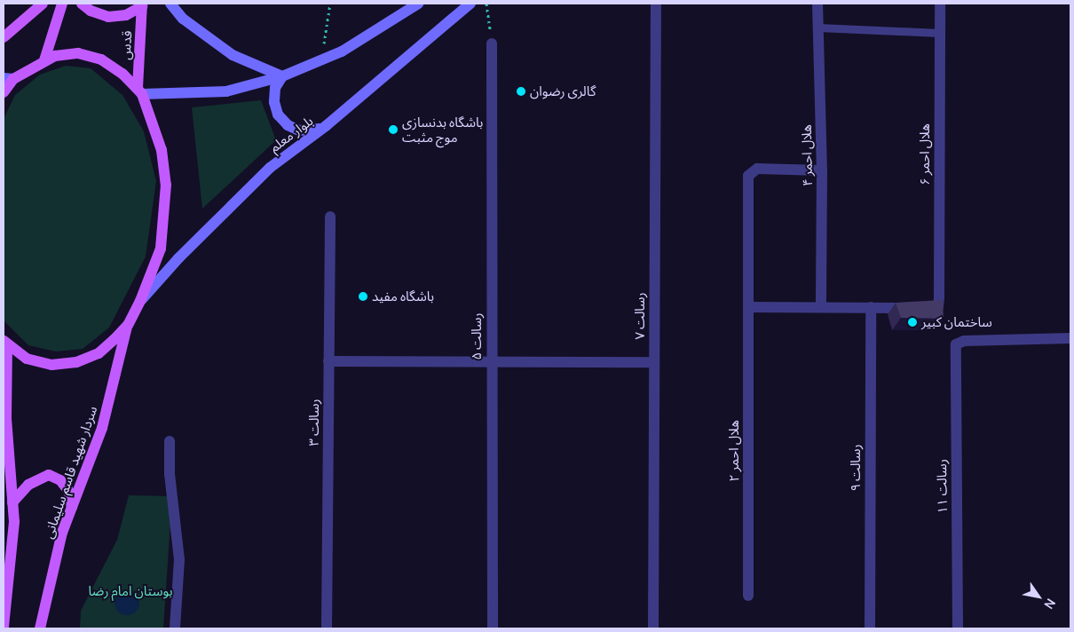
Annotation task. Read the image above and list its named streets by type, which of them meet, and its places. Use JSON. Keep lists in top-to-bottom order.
{
  "streets": {
    "main road": ["قدس", "بلوار معلم", "سردار شهید قاسم سلیمانی"],
    "street": [
      "هلال احمر ۶",
      "هلال احمر ۴",
      "رسالت ۷",
      "رسالت ۵",
      "رسالت ۳",
      "هلال احمر ۲",
      "رسالت ۹",
      "رسالت ۱۱"
    ]
  },
  "crossings": [
    ["هلال احمر ۶", "رسالت ۹"],
    ["هلال احمر ۴", "هلال احمر ۲"]
  ],
  "parks": ["بوستان امام رضا"],
  "places": [
    "گالری رضوان",
    "باشگاه بدنسازی موج مثبت",
    "باشگاه مفید",
    "ساختمان کبیر"
  ],
  "north": "bottom right"
}
